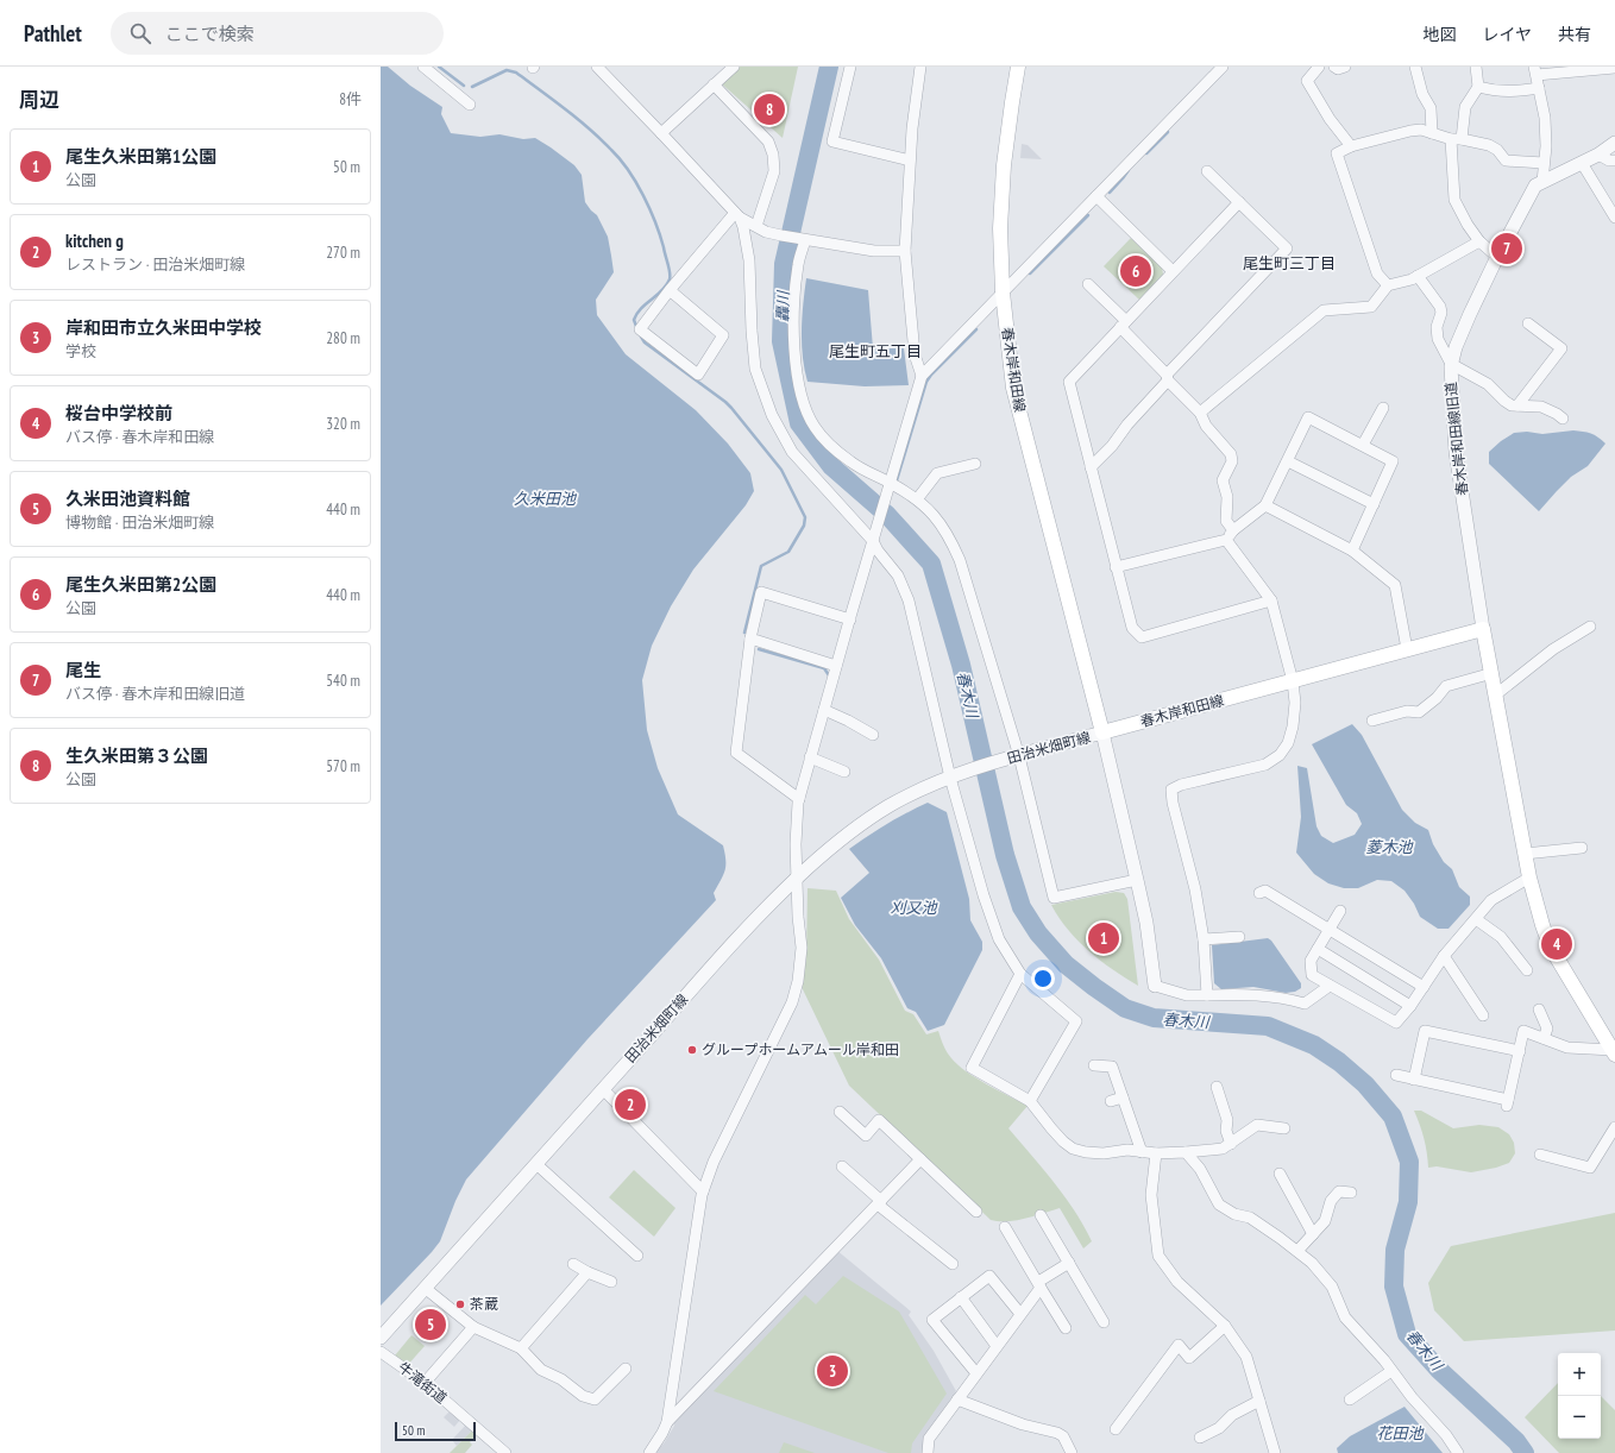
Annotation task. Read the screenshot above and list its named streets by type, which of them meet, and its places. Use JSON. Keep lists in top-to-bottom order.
{
  "streets": {
    "main road": ["春木岸和田線"],
    "street": ["春木岸和田線旧道", "田治米畑町線", "牛滝街道"]
  },
  "crossings": [
    ["春木岸和田線", "春木岸和田線旧道"],
    ["春木岸和田線", "田治米畑町線"]
  ],
  "districts": ["尾生町三丁目", "尾生町五丁目"],
  "water": [
    "轟川",
    "久米田池",
    "春木川",
    "菱木池",
    "刈又池",
    "花田池"
  ],
  "places": ["グループホームアムール岸和田", "茶蔵"],
  "scale_bar": "50 m",
  "page": {
    "header": "Pathlet",
    "search": "ここで検索",
    "nav": ["地図", "レイヤ", "共有"],
    "heading": ["周辺", "8件"],
    "pins": [
      "8",
      "7",
      "6",
      "1",
      "4",
      "2",
      "5",
      "3"
    ],
    "list": [
      {
        "mark": "1",
        "name": "尾生久米田第1公園",
        "note": "公園",
        "value": "50 m"
      },
      {
        "mark": "2",
        "name": "kitchen g",
        "note": "レストラン · 田治米畑町線",
        "value": "270 m"
      },
      {
        "mark": "3",
        "name": "岸和田市立久米田中学校",
        "note": "学校",
        "value": "280 m"
      },
      {
        "mark": "4",
        "name": "桜台中学校前",
        "note": "バス停 · 春木岸和田線",
        "value": "320 m"
      },
      {
        "mark": "5",
        "name": "久米田池資料館",
        "note": "博物館 · 田治米畑町線",
        "value": "440 m"
      },
      {
        "mark": "6",
        "name": "尾生久米田第2公園",
        "note": "公園",
        "value": "440 m"
      },
      {
        "mark": "7",
        "name": "尾生",
        "note": "バス停 · 春木岸和田線旧道",
        "value": "540 m"
      },
      {
        "mark": "8",
        "name": "生久米田第３公園",
        "note": "公園",
        "value": "570 m"
      }
    ],
    "map_buttons": ["+", "−"],
    "scale": "50 m"
  }
}
